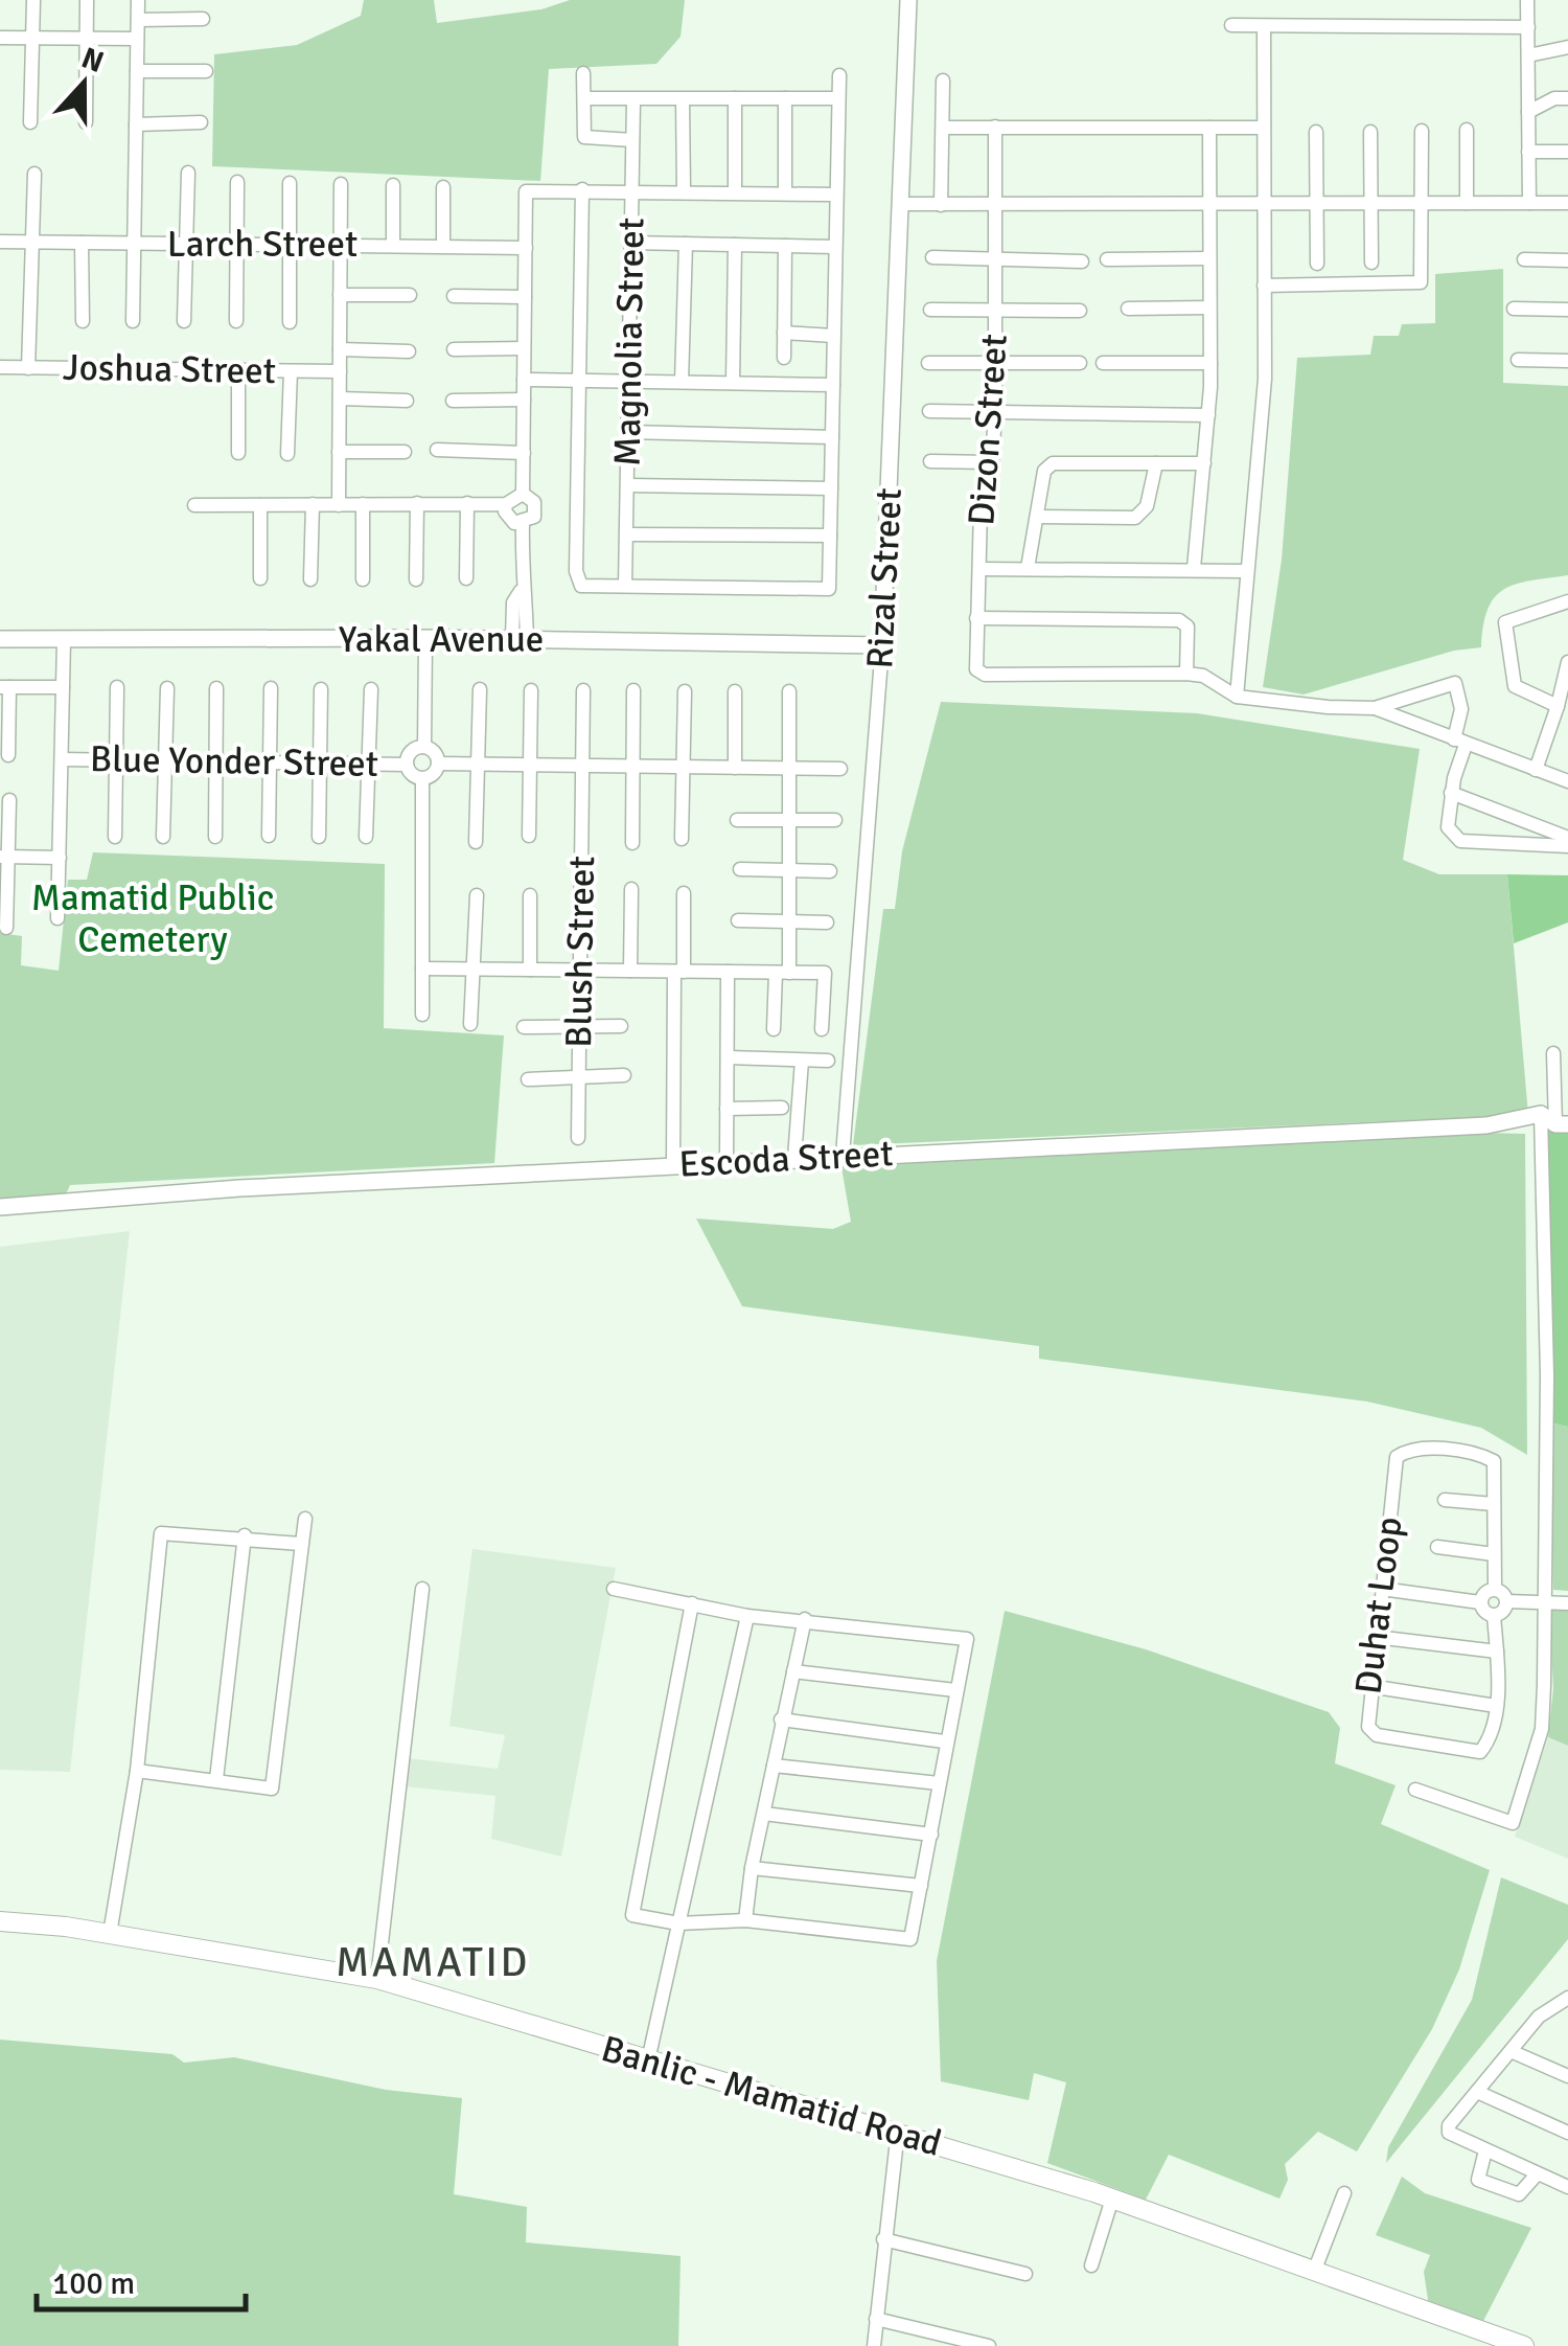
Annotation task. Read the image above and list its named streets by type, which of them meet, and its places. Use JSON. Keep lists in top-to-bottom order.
{
  "streets": {
    "main road": ["Banlic - Mamatid Road"],
    "street": [
      "Larch Street",
      "Magnolia Street",
      "Joshua Street",
      "Dizon Street",
      "Rizal Street",
      "Yakal Avenue",
      "Blue Yonder Street",
      "Blush Street",
      "Escoda Street",
      "Duhat Loop"
    ]
  },
  "crossings": [
    ["Rizal Street", "Yakal Avenue"],
    ["Rizal Street", "Escoda Street"]
  ],
  "districts": ["MAMATID"],
  "parks": ["Mamatid Public Cemetery"],
  "scale_bar": "100 m",
  "north": "top"
}
